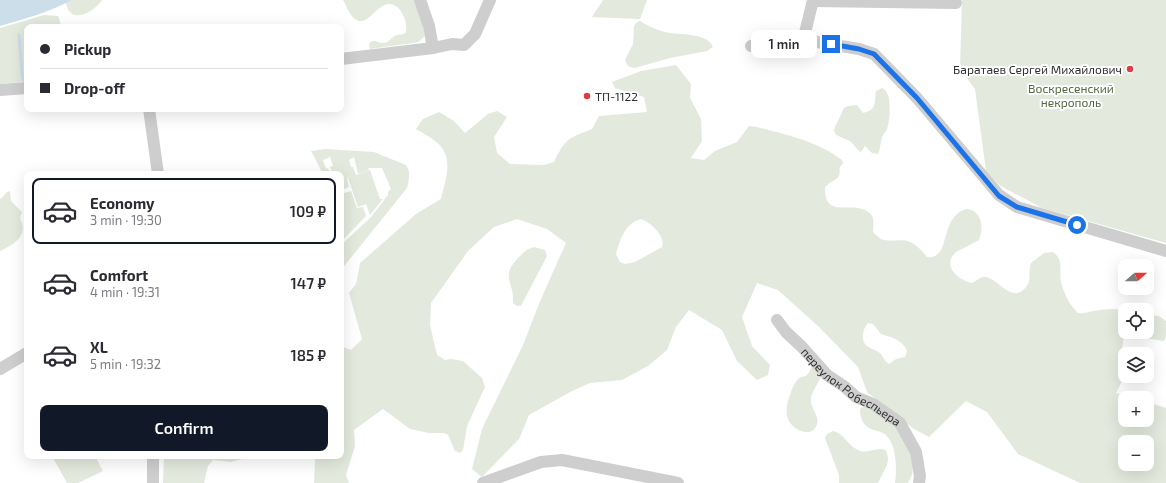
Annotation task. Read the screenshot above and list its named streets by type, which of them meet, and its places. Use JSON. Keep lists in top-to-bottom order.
{
  "streets": {
    "street": ["переулок Робеспьера"]
  },
  "parks": ["Воскресенский некрополь"],
  "places": ["Баратаев Сергей Михайлович", "ТП-1122"],
  "north": "right",
  "page": {
    "banner": ["Pickup", "Drop-off"],
    "bubble": "1 min",
    "list": [
      {
        "name": "Economy",
        "note": "3 min · 19:30",
        "value": "109 ₽"
      },
      {
        "name": "Comfort",
        "note": "4 min · 19:31",
        "value": "147 ₽"
      },
      {
        "name": "XL",
        "note": "5 min · 19:32",
        "value": "185 ₽"
      }
    ],
    "map_buttons": ["+", "−"],
    "buttons": "Confirm"
  }
}
